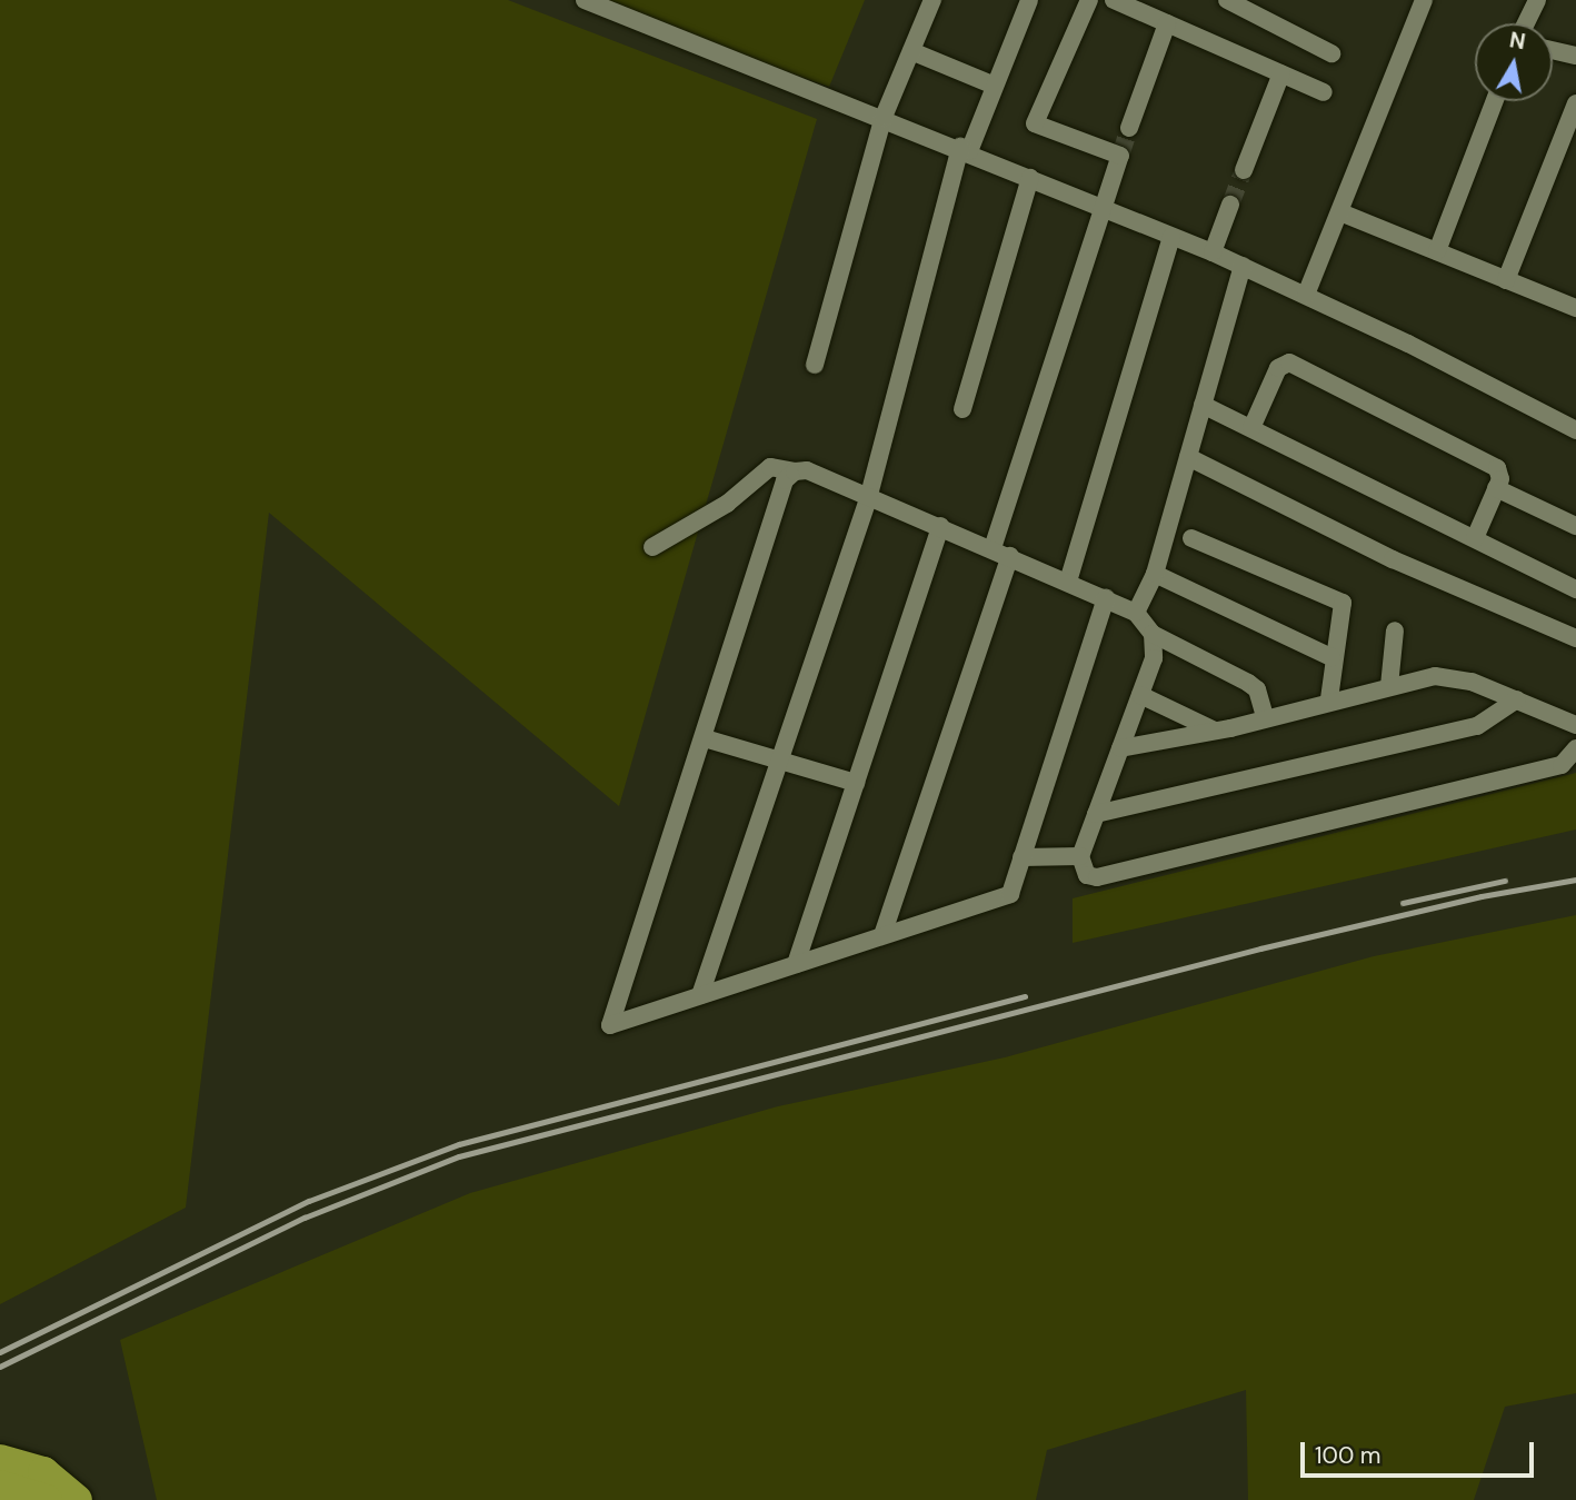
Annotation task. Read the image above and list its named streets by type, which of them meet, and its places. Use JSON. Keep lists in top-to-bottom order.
{
  "scale_bar": "100 m",
  "north": "top"
}
